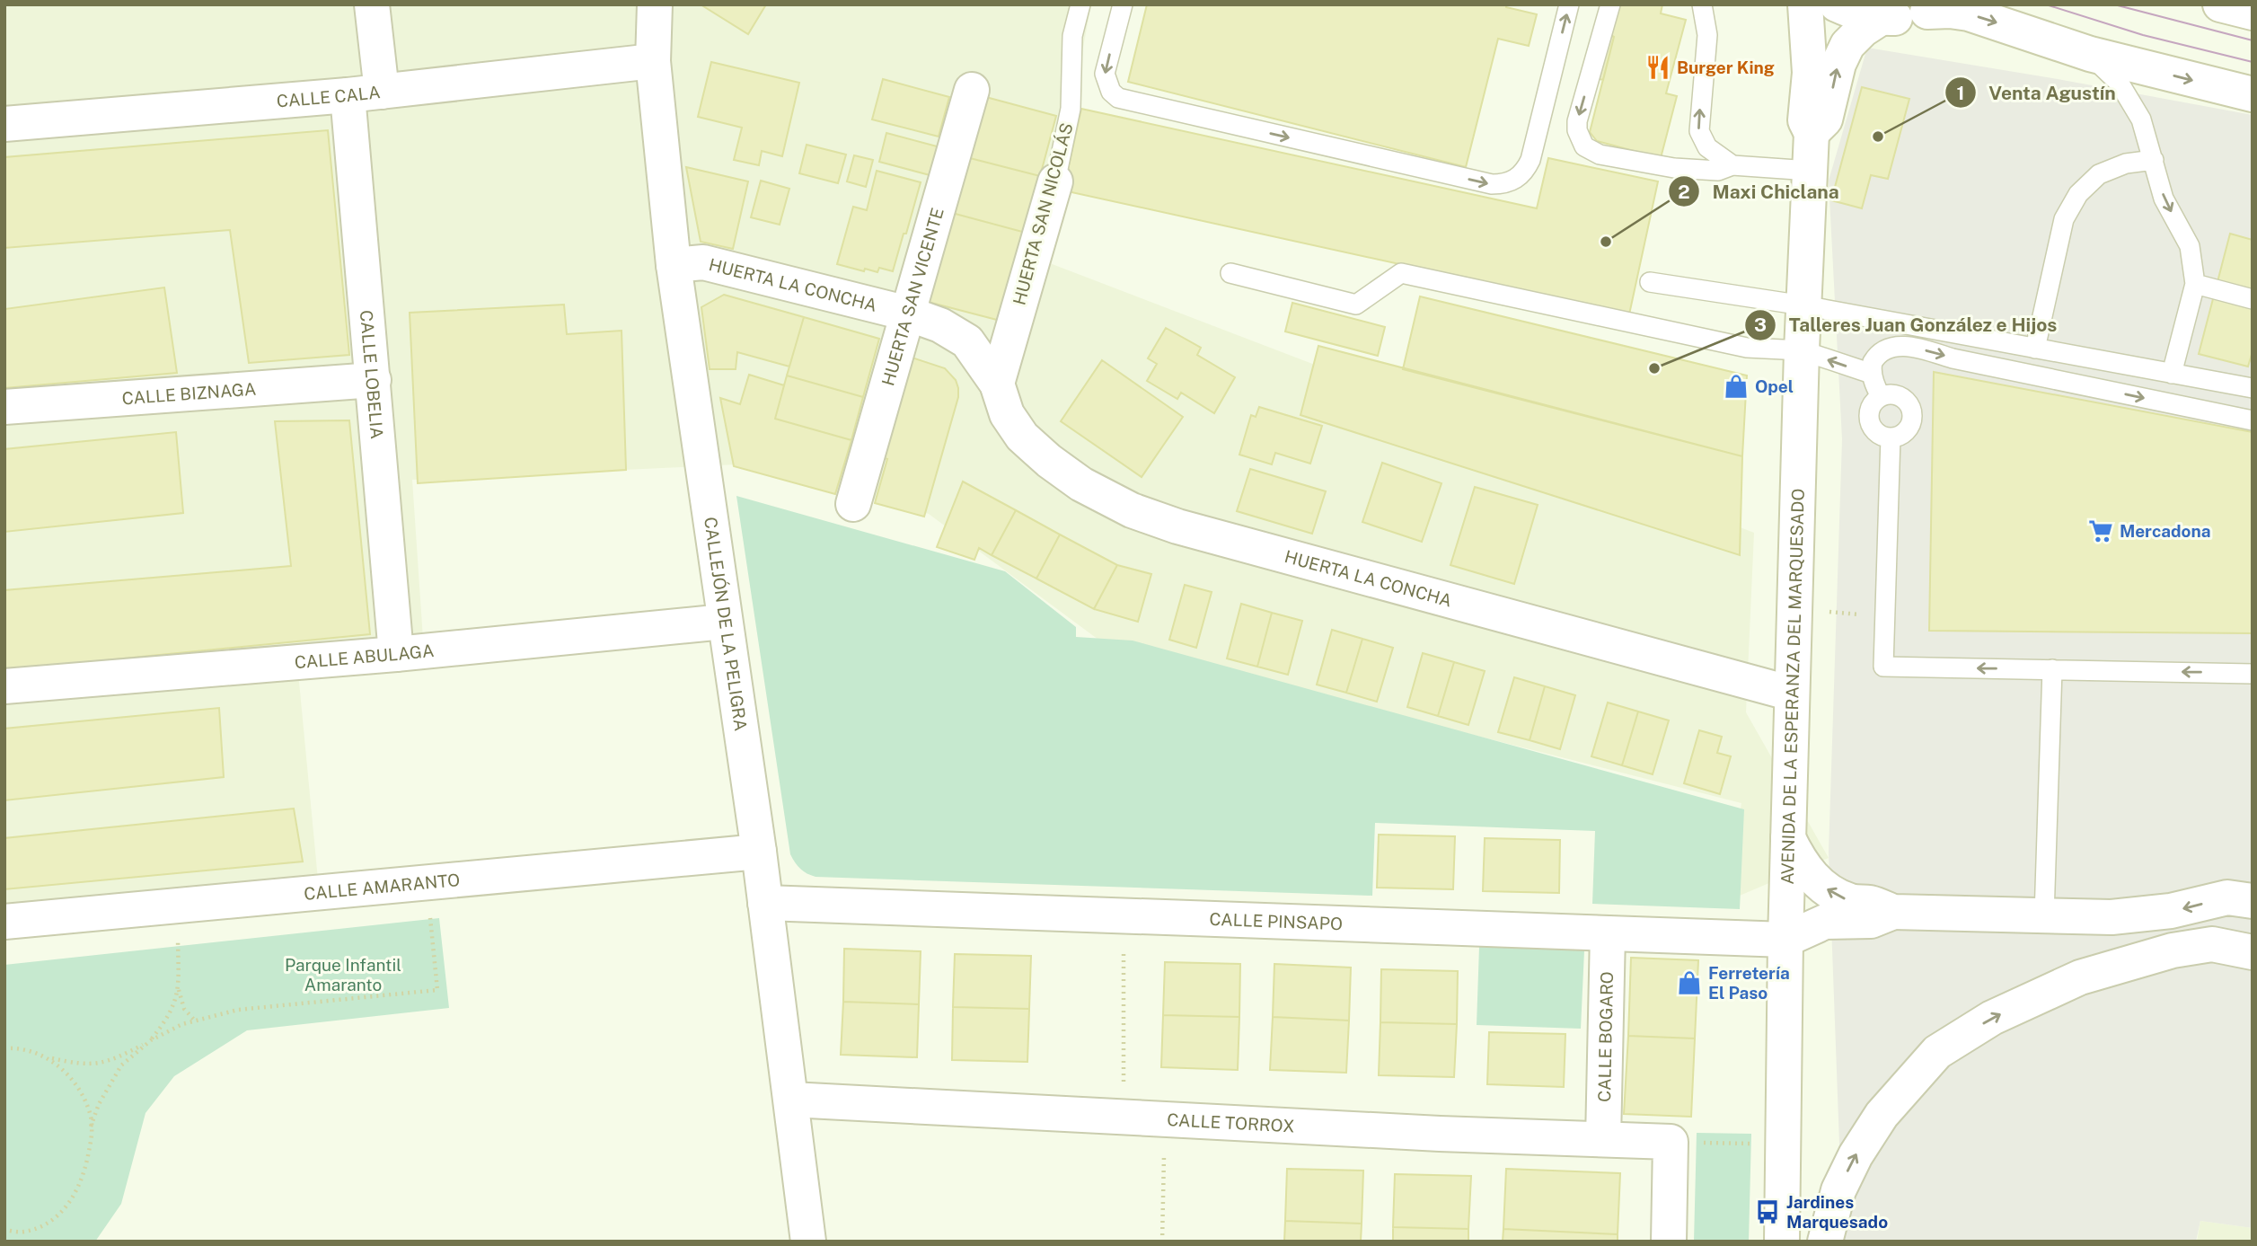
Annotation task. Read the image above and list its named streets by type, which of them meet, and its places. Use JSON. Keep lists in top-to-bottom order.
{
  "streets": {
    "street": [
      "CALLE CALA",
      "HUERTA SAN NICOLÁS",
      "HUERTA LA CONCHA",
      "HUERTA SAN VICENTE",
      "CALLE LOBELIA",
      "CALLE BIZNAGA",
      "CALLEJÓN DE LA PELIGRA",
      "CALLE ABULAGA",
      "AVENIDA DE LA ESPERANZA DEL MARQUESADO",
      "CALLE AMARANTO",
      "CALLE PINSAPO",
      "CALLE BOGARO",
      "CALLE TORROX"
    ]
  },
  "crossings": [
    ["CALLE CALA", "CALLE LOBELIA"],
    ["CALLE CALA", "CALLEJÓN DE LA PELIGRA"],
    ["HUERTA SAN NICOLÁS", "HUERTA LA CONCHA"],
    ["HUERTA LA CONCHA", "HUERTA SAN VICENTE"],
    ["HUERTA LA CONCHA", "CALLEJÓN DE LA PELIGRA"],
    ["HUERTA LA CONCHA", "AVENIDA DE LA ESPERANZA DEL MARQUESADO"],
    ["CALLE LOBELIA", "CALLE BIZNAGA"],
    ["CALLE LOBELIA", "CALLE ABULAGA"],
    ["CALLEJÓN DE LA PELIGRA", "CALLE ABULAGA"],
    ["CALLEJÓN DE LA PELIGRA", "CALLE AMARANTO"],
    ["CALLEJÓN DE LA PELIGRA", "CALLE PINSAPO"],
    ["CALLEJÓN DE LA PELIGRA", "CALLE TORROX"],
    ["AVENIDA DE LA ESPERANZA DEL MARQUESADO", "CALLE PINSAPO"],
    ["CALLE PINSAPO", "CALLE BOGARO"],
    ["CALLE BOGARO", "CALLE TORROX"]
  ],
  "parks": ["Parque Infantil Amaranto"],
  "places": {
    "restaurant": ["Burger King"],
    "other": ["Venta Agustín", "Maxi Chiclana", "Talleres Juan González e Hijos"],
    "shop": ["Opel", "Ferretería El Paso"],
    "supermarket": ["Mercadona"],
    "bus stop": ["Jardines Marquesado"]
  }
}
